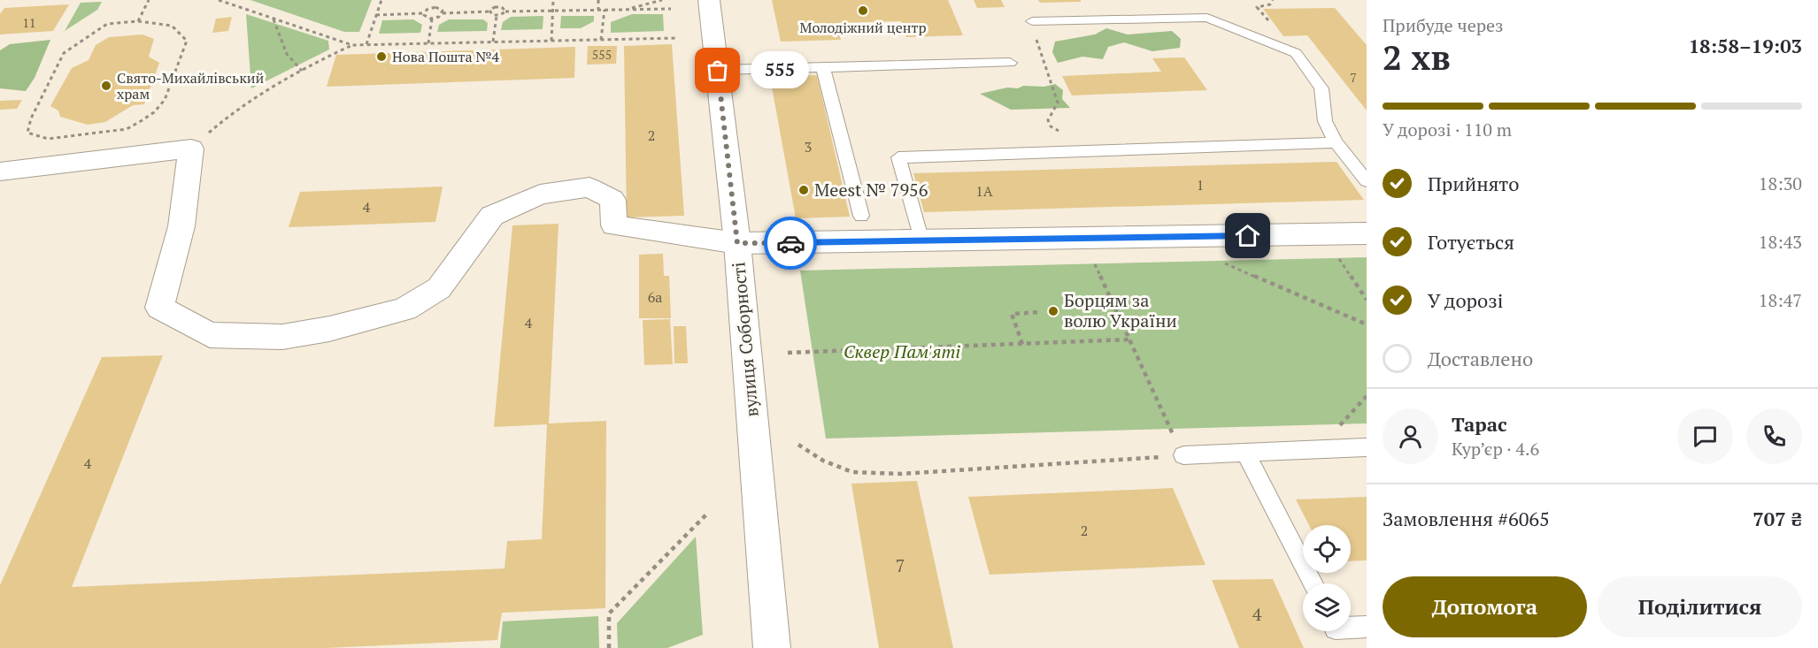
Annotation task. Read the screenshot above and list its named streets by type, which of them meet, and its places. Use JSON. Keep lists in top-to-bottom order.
{
  "streets": {
    "street": ["вулиця Соборності"]
  },
  "parks": ["Сквер Пам'яті"],
  "places": [
    "Молодіжний центр",
    "Нова Пошта №4",
    "555",
    "Свято-Михайлiвський храм",
    "Meest № 7956",
    "Борцям за волю України"
  ],
  "house_numbers": [
    "11",
    "555",
    "7",
    "2",
    "3",
    "1",
    "1А",
    "4",
    "6а",
    "4",
    "4",
    "2",
    "7",
    "4"
  ],
  "page": {
    "heading": ["2 хв", "Прибуде через", "18:58–19:03"],
    "panel": [
      "Тарас",
      "Кур’єр · 4.6",
      "Замовлення #6065",
      "707 ₴"
    ],
    "bubble": "555",
    "bar": "У дорозі · 110 m",
    "list": [
      ["Прийнято", "18:30"],
      ["Готується", "18:43"],
      ["У дорозі", "18:47"],
      "Доставлено"
    ],
    "buttons": ["Допомога", "Поділитися"]
  }
}
